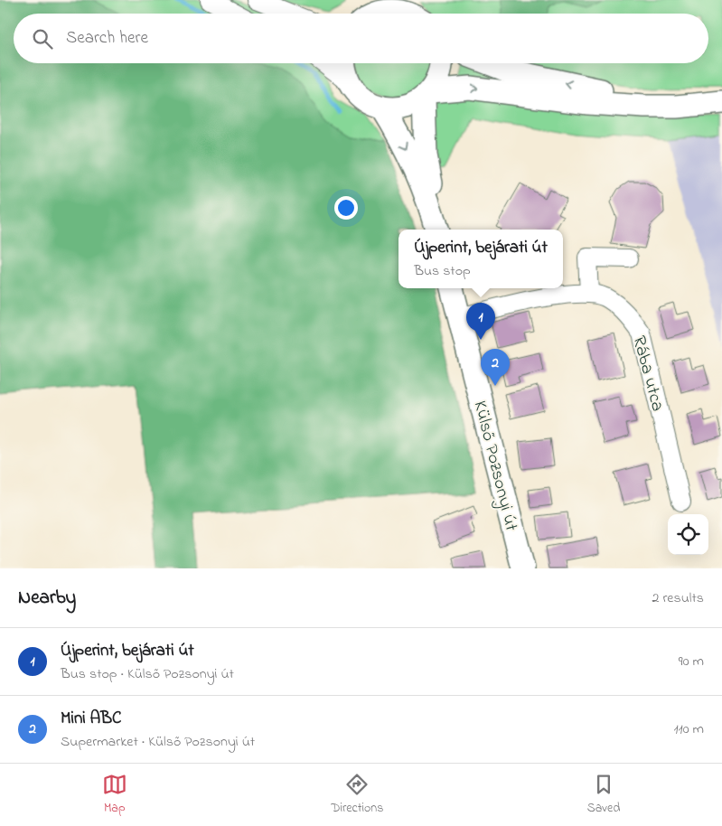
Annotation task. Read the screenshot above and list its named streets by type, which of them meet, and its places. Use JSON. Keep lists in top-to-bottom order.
{
  "streets": {
    "main road": ["Külső Pozsonyi út"],
    "street": ["Rába utca"]
  },
  "crossings": [
    ["Rába utca", "Külső Pozsonyi út"]
  ],
  "page": {
    "search": "Search here",
    "popup": ["Újperint, bejárati út", "Bus stop"],
    "pins": ["1", "2"],
    "heading": ["Nearby", "2 results"],
    "list": [
      {
        "mark": "1",
        "name": "Újperint, bejárati út",
        "note": "Bus stop · Külső Pozsonyi út",
        "value": "90 m"
      },
      {
        "mark": "2",
        "name": "Mini ABC",
        "note": "Supermarket · Külső Pozsonyi út",
        "value": "110 m"
      }
    ],
    "nav": ["Map", "Directions", "Saved"]
  }
}
